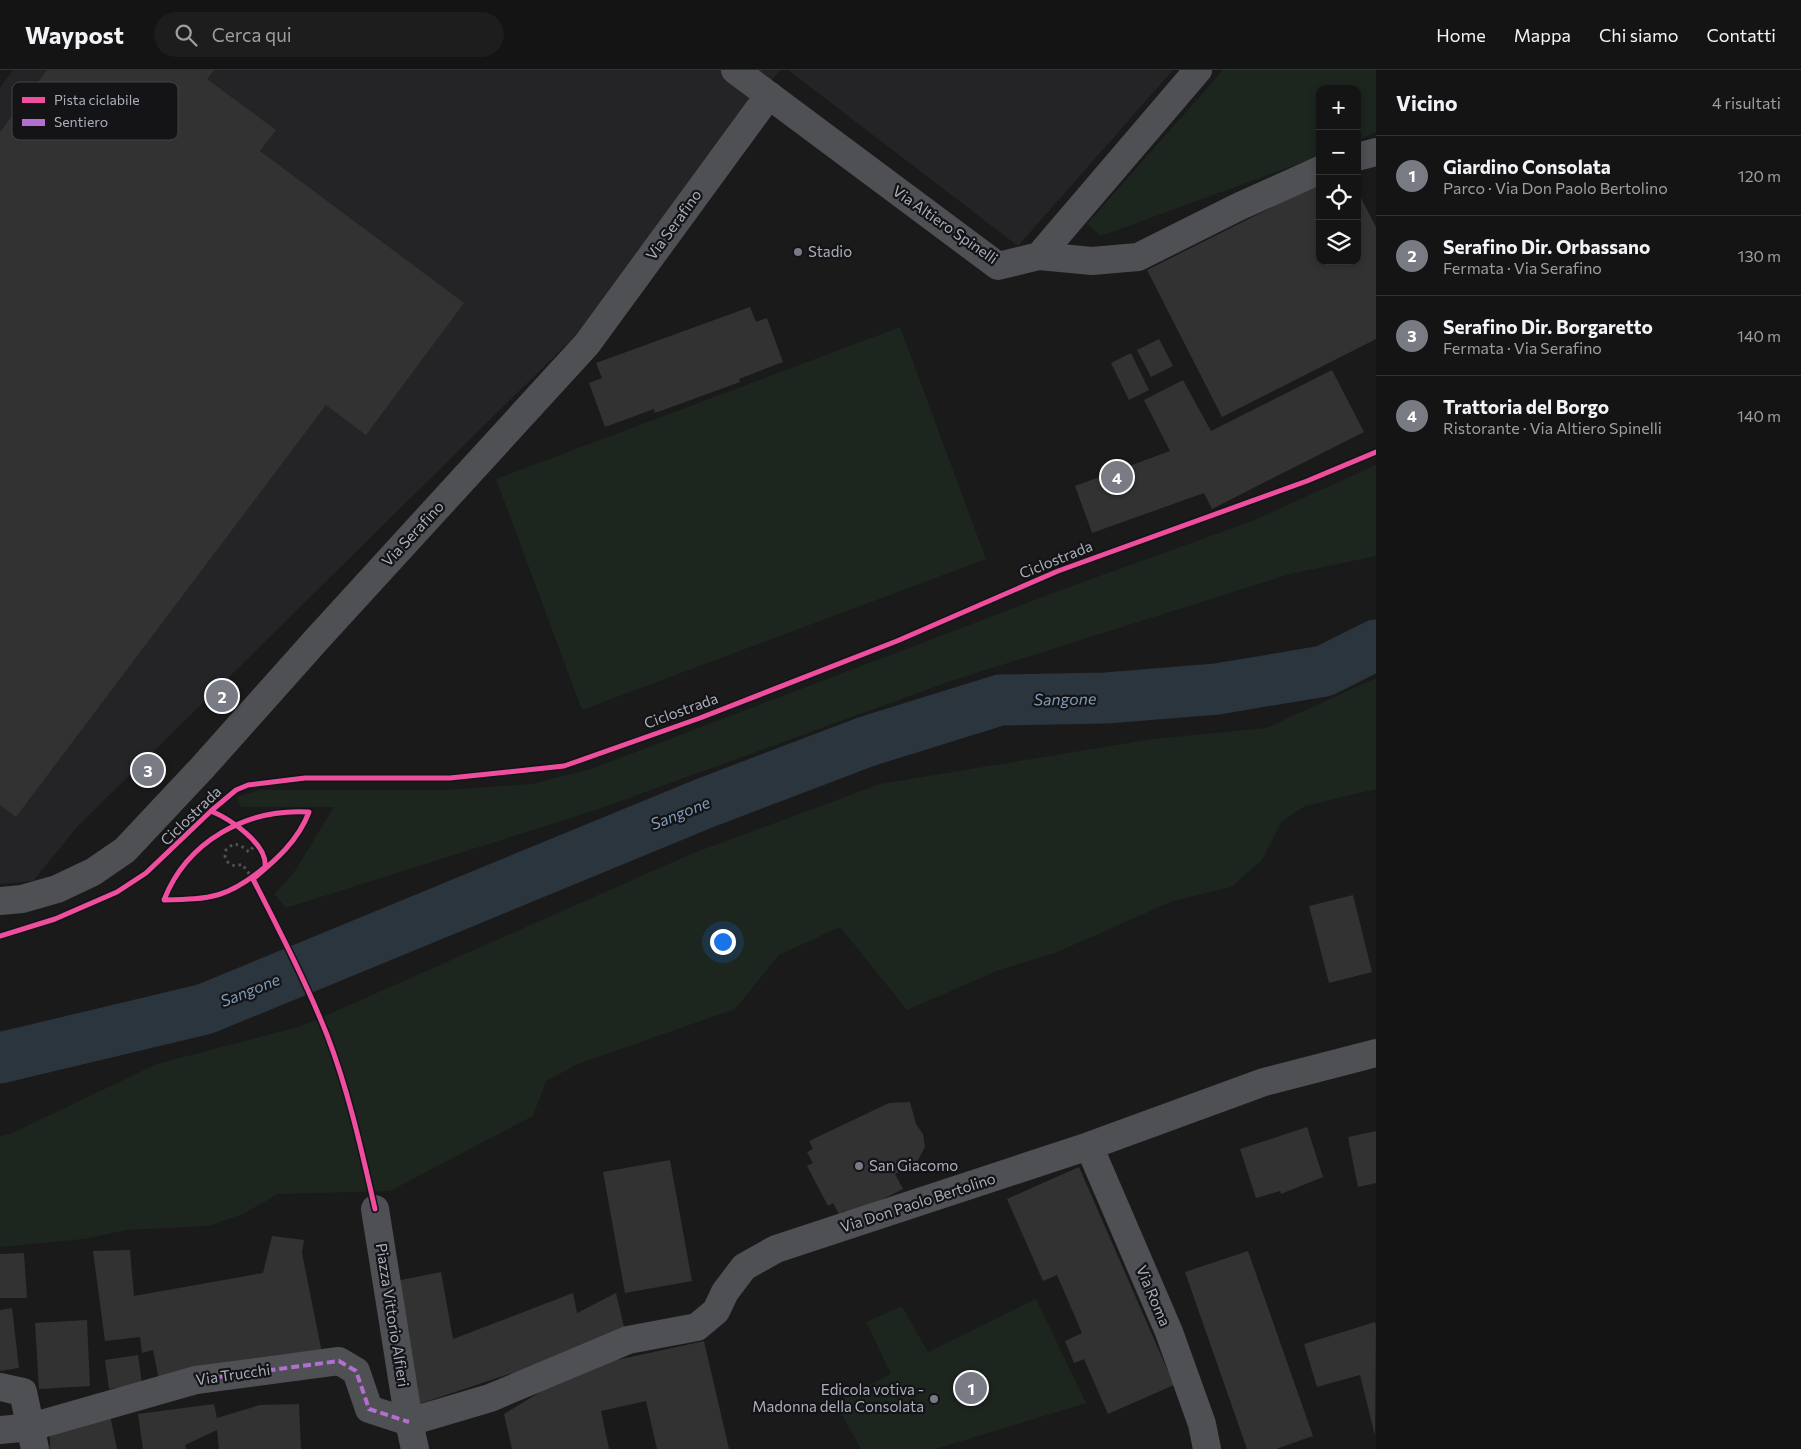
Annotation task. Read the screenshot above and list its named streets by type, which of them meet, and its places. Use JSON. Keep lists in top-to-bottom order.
{
  "streets": {
    "street": [
      "Via Serafino",
      "Via Altiero Spinelli",
      "Via Don Paolo Bertolino",
      "Via Roma",
      "Piazza Vittorio Alfieri",
      "Via Trucchi"
    ],
    "cycle path": ["Ciclostrada"]
  },
  "crossings": [
    ["Via Serafino", "Via Altiero Spinelli"],
    ["Via Don Paolo Bertolino", "Via Roma"],
    ["Via Don Paolo Bertolino", "Piazza Vittorio Alfieri"],
    ["Via Don Paolo Bertolino", "Via Trucchi"],
    ["Piazza Vittorio Alfieri", "Via Trucchi"]
  ],
  "water": ["Sangone"],
  "places": ["Stadio", "San Giacomo", "Edicola votiva - Madonna della Consolata"],
  "legend": ["Pista ciclabile", "Sentiero"],
  "page": {
    "header": "Waypost",
    "search": "Cerca qui",
    "nav": [
      "Home",
      "Mappa",
      "Chi siamo",
      "Contatti"
    ],
    "heading": ["Vicino", "4 risultati"],
    "map_buttons": ["+", "−"],
    "list": [
      {
        "mark": "1",
        "name": "Giardino Consolata",
        "note": "Parco · Via Don Paolo Bertolino",
        "value": "120 m"
      },
      {
        "mark": "2",
        "name": "Serafino Dir. Orbassano",
        "note": "Fermata · Via Serafino",
        "value": "130 m"
      },
      {
        "mark": "3",
        "name": "Serafino Dir. Borgaretto",
        "note": "Fermata · Via Serafino",
        "value": "140 m"
      },
      {
        "mark": "4",
        "name": "Trattoria del Borgo",
        "note": "Ristorante · Via Altiero Spinelli",
        "value": "140 m"
      }
    ],
    "pins": [
      "4",
      "2",
      "3",
      "1"
    ]
  }
}
